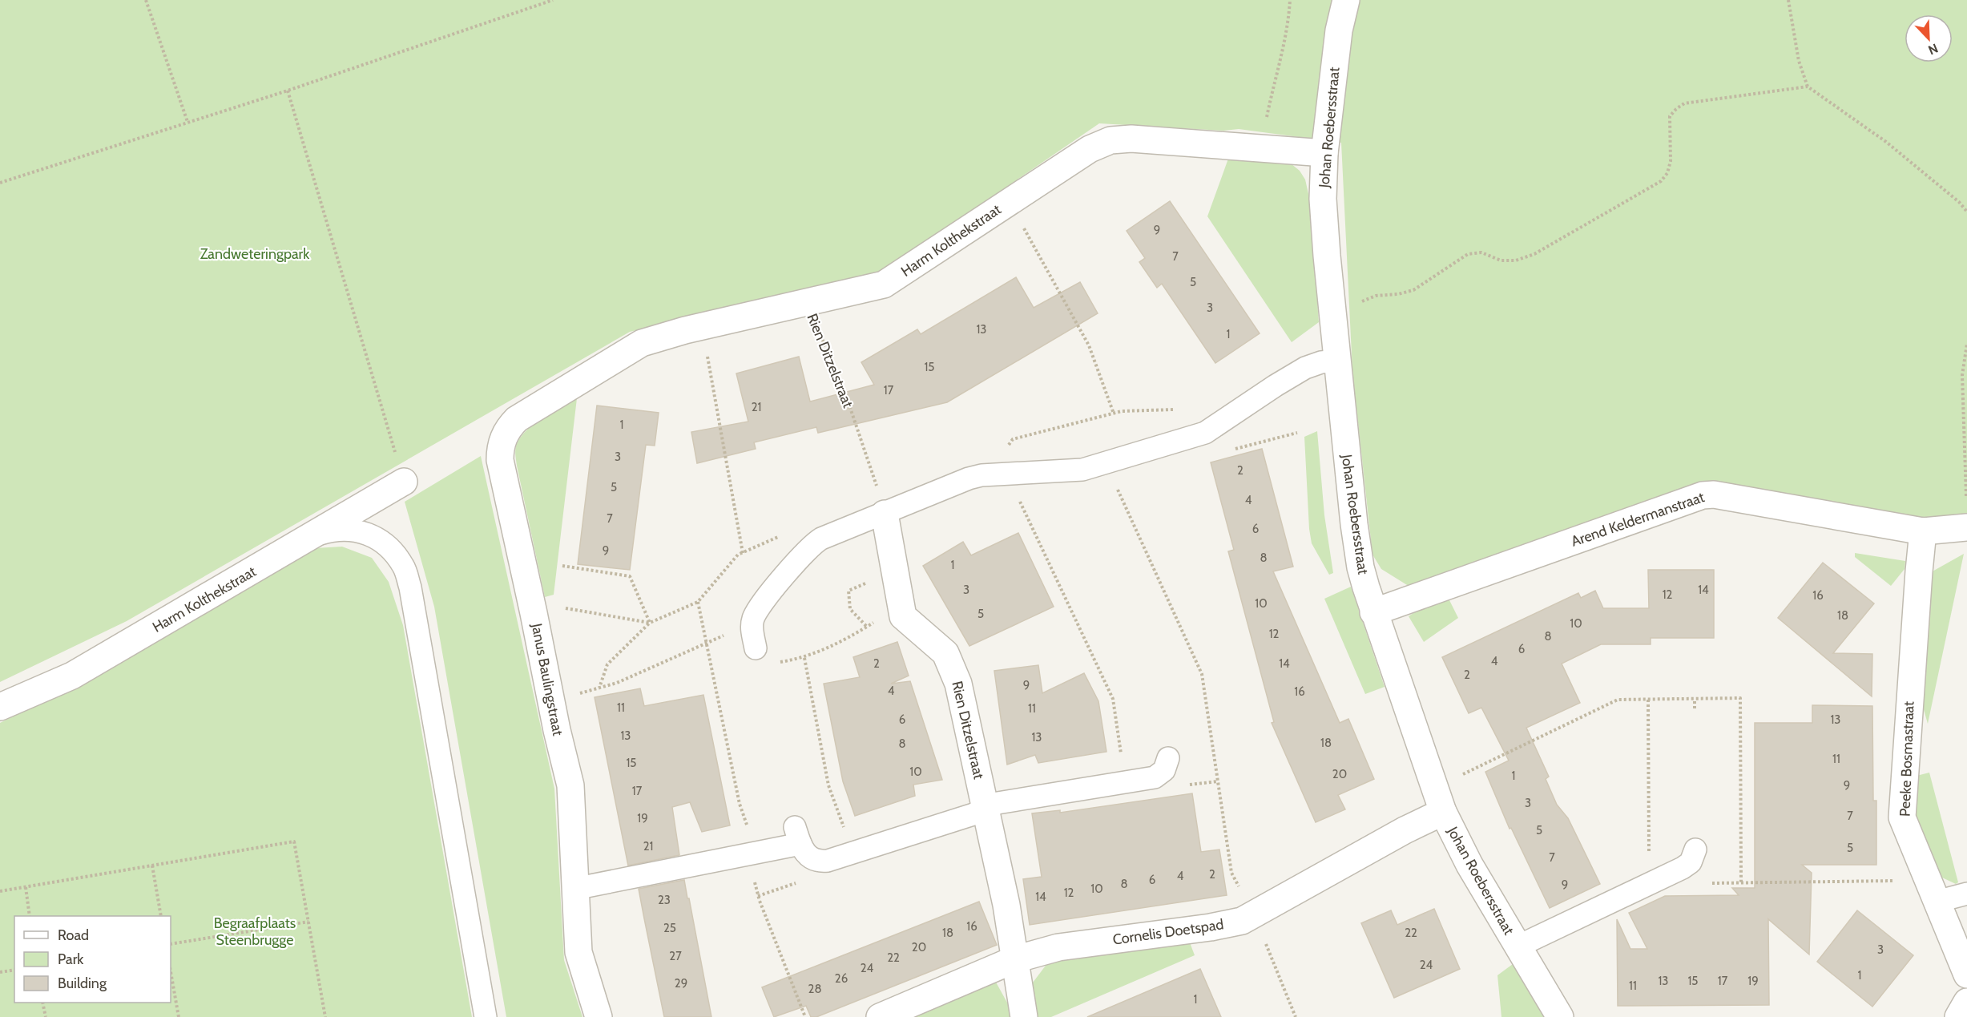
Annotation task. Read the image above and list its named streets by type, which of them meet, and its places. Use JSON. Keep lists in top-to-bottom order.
{
  "streets": {
    "street": [
      "Johan Roebersstraat",
      "Harm Kolthekstraat",
      "Rien Ditzelstraat",
      "Arend Keldermanstraat",
      "Janus Baulingstraat",
      "Peeke Bosmastraat",
      "Cornelis Doetspad"
    ]
  },
  "crossings": [
    ["Johan Roebersstraat", "Harm Kolthekstraat"],
    ["Johan Roebersstraat", "Arend Keldermanstraat"],
    ["Johan Roebersstraat", "Cornelis Doetspad"],
    ["Harm Kolthekstraat", "Rien Ditzelstraat"],
    ["Harm Kolthekstraat", "Janus Baulingstraat"],
    ["Rien Ditzelstraat", "Cornelis Doetspad"],
    ["Arend Keldermanstraat", "Peeke Bosmastraat"]
  ],
  "parks": ["Zandweteringpark", "Begraafplaats Steenbrugge"],
  "house_numbers": [
    "9",
    "7",
    "5",
    "3",
    "13",
    "1",
    "15",
    "17",
    "21",
    "1",
    "3",
    "2",
    "5",
    "4",
    "7",
    "6",
    "9",
    "8",
    "1",
    "3",
    "14",
    "12",
    "16",
    "10",
    "5",
    "18",
    "10",
    "12",
    "8",
    "6",
    "4",
    "2",
    "14",
    "2",
    "9",
    "4",
    "16",
    "11",
    "11",
    "6",
    "13",
    "13",
    "13",
    "18",
    "8",
    "11",
    "15",
    "10",
    "20",
    "1",
    "9",
    "17",
    "3",
    "7",
    "19",
    "5",
    "21",
    "5",
    "7",
    "2",
    "4",
    "6",
    "8",
    "9",
    "10",
    "12",
    "14",
    "23",
    "16",
    "25",
    "18",
    "22",
    "20",
    "3",
    "27",
    "22",
    "24",
    "24",
    "1",
    "26",
    "13",
    "15",
    "17",
    "19",
    "29",
    "11",
    "28",
    "1"
  ],
  "legend": ["Road", "Park", "Building"],
  "north": "bottom right"
}
